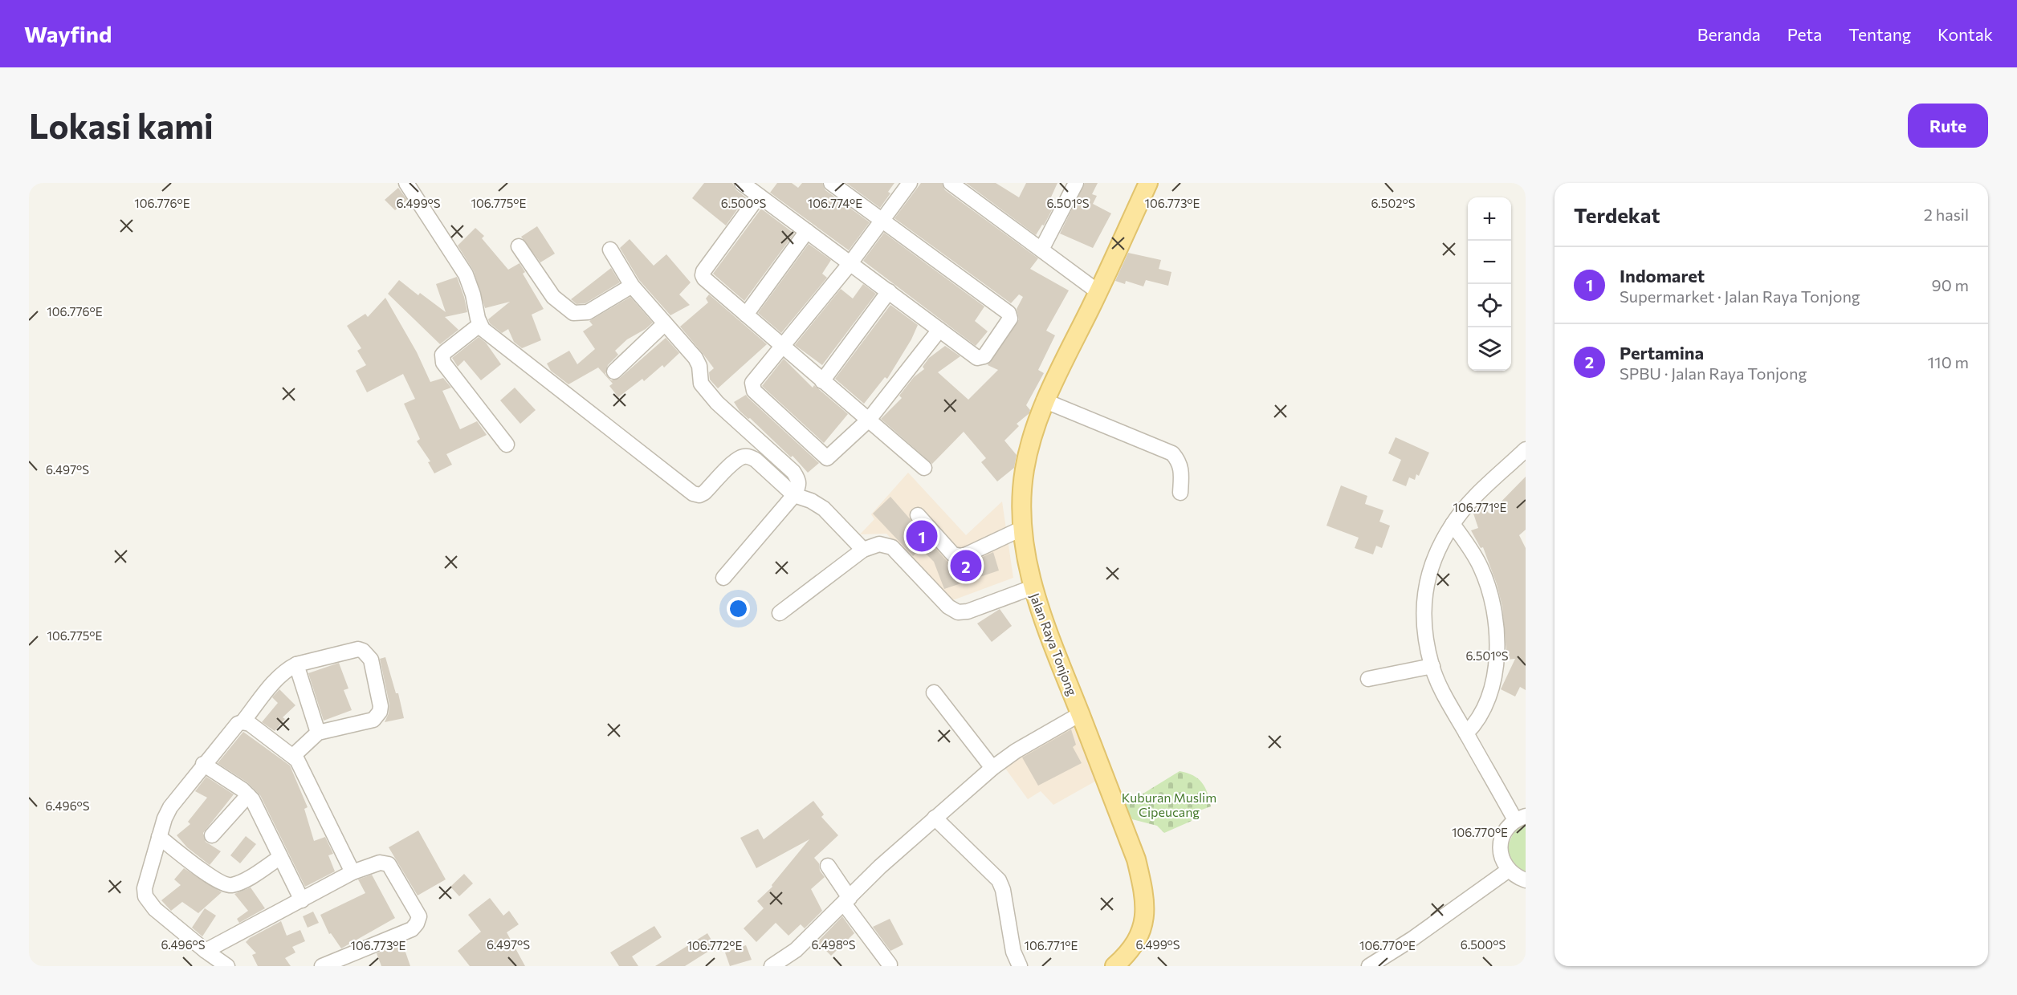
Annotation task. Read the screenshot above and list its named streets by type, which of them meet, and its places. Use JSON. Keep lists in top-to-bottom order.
{
  "streets": {
    "main road": ["Jalan Raya Tonjong"]
  },
  "parks": ["Kuburan Muslim Cipeucang"],
  "page": {
    "header": "Wayfind",
    "nav": [
      "Beranda",
      "Peta",
      "Tentang",
      "Kontak"
    ],
    "buttons": "Rute",
    "title": "Lokasi kami",
    "heading": ["Terdekat", "2 hasil"],
    "map_buttons": ["+", "−"],
    "list": [
      {
        "mark": "1",
        "name": "Indomaret",
        "note": "Supermarket · Jalan Raya Tonjong",
        "value": "90 m"
      },
      {
        "mark": "2",
        "name": "Pertamina",
        "note": "SPBU · Jalan Raya Tonjong",
        "value": "110 m"
      }
    ],
    "pins": ["1", "2"]
  },
  "coordinates": [
    "106.776°E",
    "106.775°E",
    "106.774°E",
    "106.773°E",
    "6.499°S",
    "6.500°S",
    "6.501°S",
    "6.502°S",
    "6.497°S",
    "106.771°E",
    "6.496°S",
    "106.770°E",
    "6.498°S",
    "106.772°E"
  ]
}
